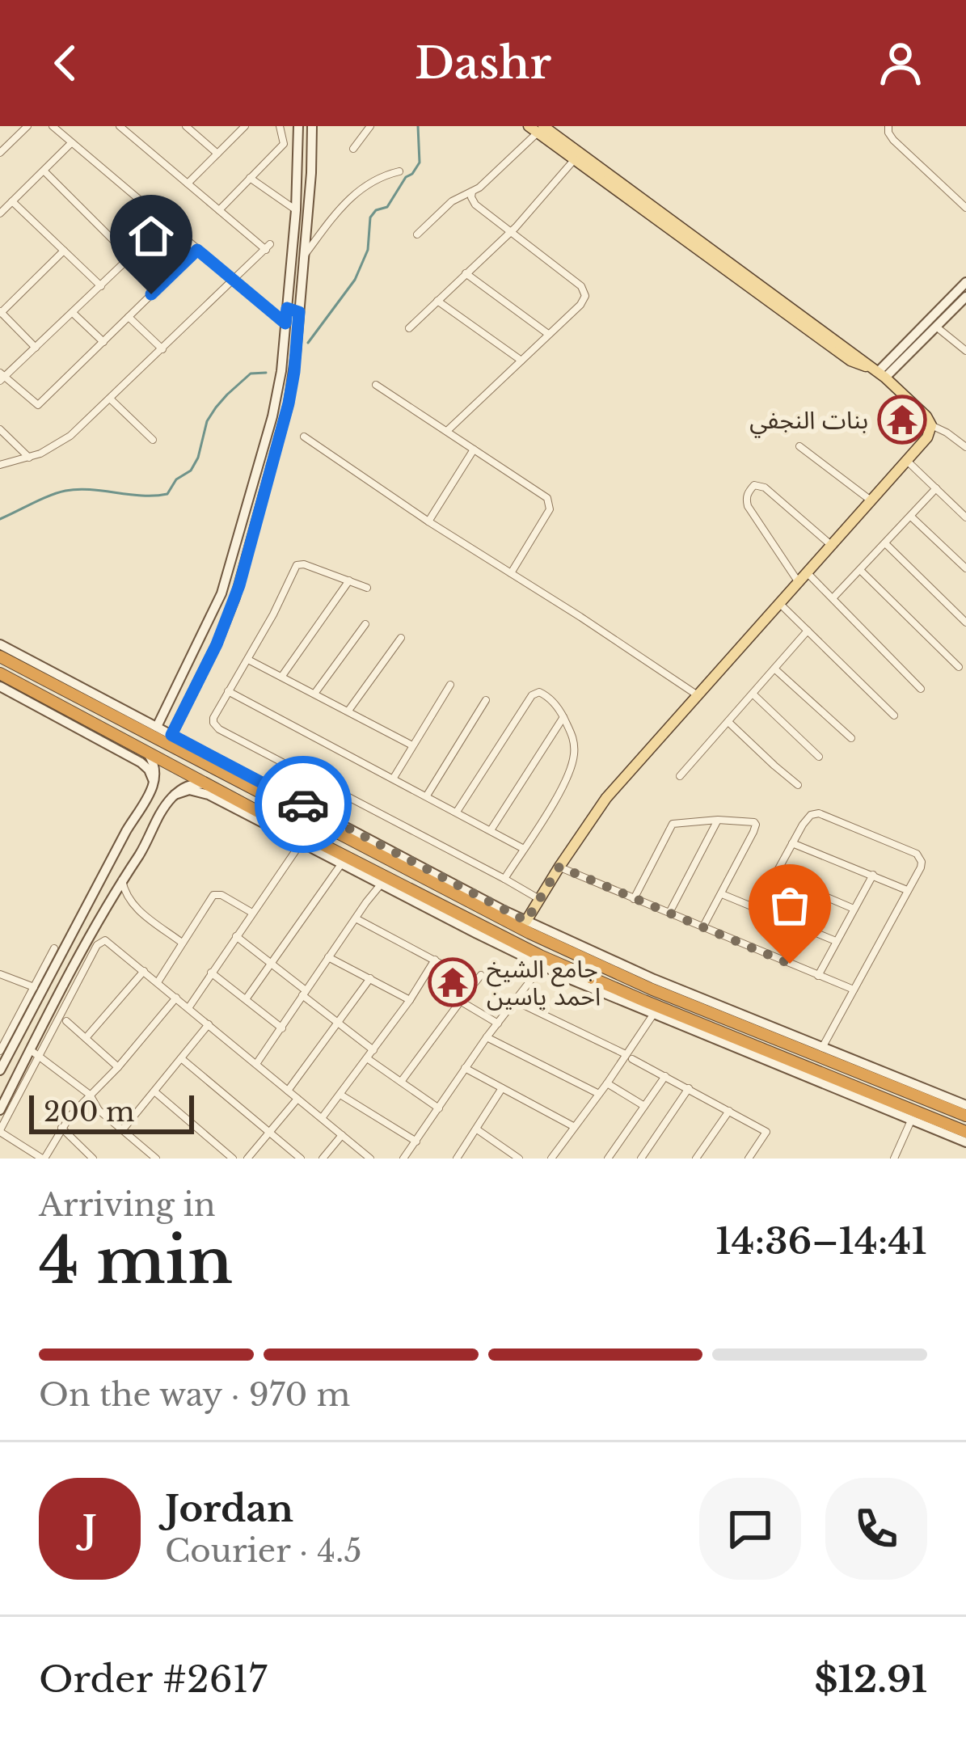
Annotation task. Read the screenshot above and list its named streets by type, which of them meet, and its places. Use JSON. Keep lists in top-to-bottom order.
{
  "places": {
    "temple": ["بنات النجفي", "جامع الشيخ احمد ياسين"]
  },
  "scale_bar": "200 m",
  "page": {
    "header": "Dashr",
    "scale": "200 m",
    "heading": ["4 min", "Arriving in", "14:36–14:41"],
    "panel": [
      "Jordan",
      "Courier · 4.5",
      "Order #2617",
      "$12.91"
    ],
    "bar": "On the way · 970 m",
    "round": "J"
  }
}
